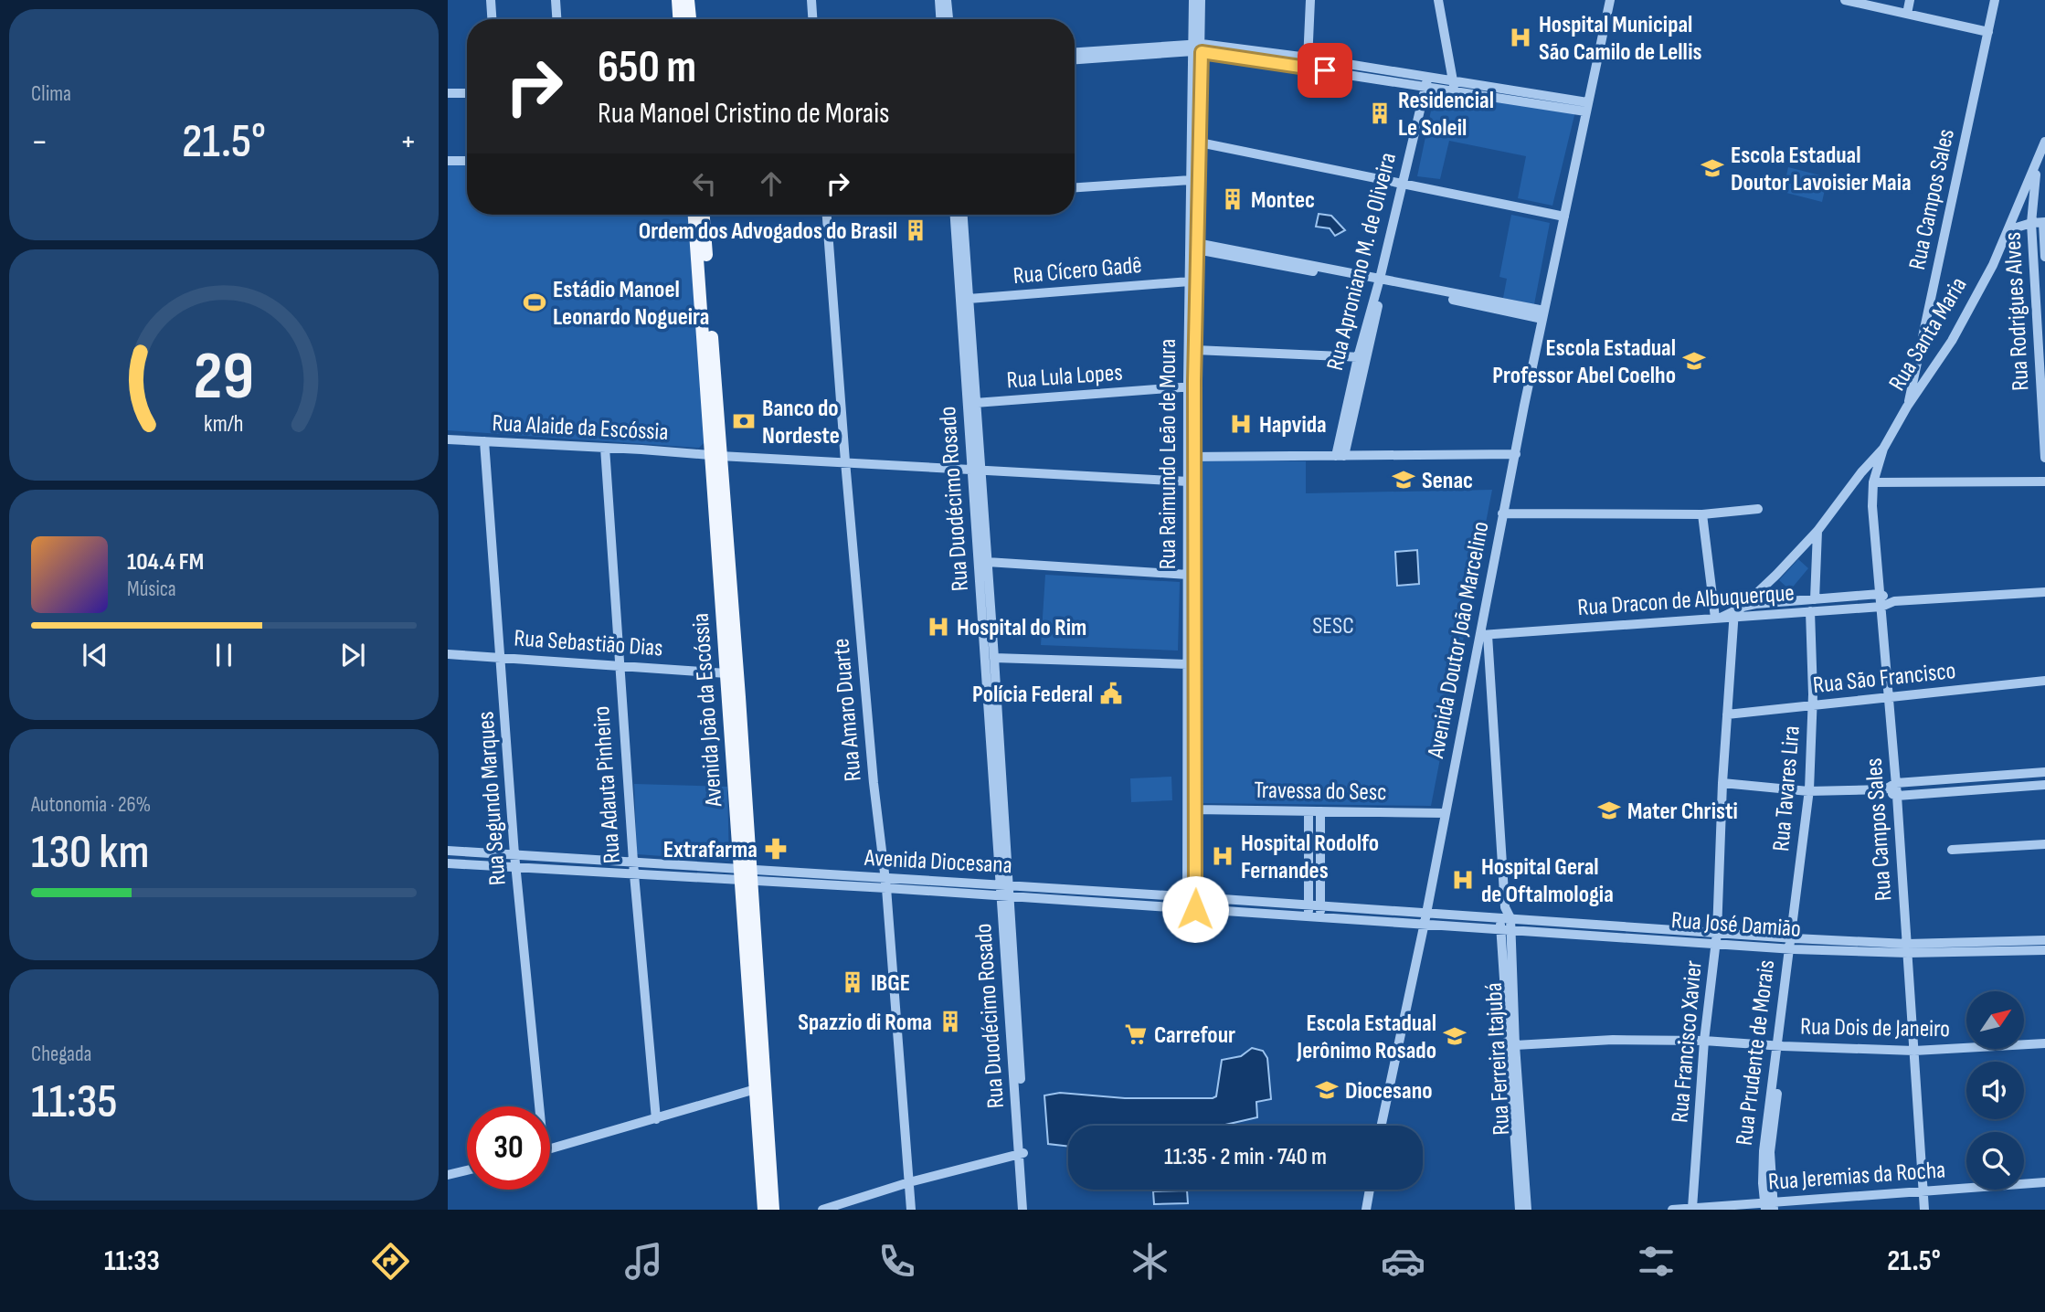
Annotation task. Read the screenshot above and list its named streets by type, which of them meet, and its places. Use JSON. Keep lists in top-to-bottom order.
{
  "streets": {
    "main road": ["Avenida João da Escóssia"],
    "street": [
      "Rua Campos Sales",
      "Rua Aproniano M. de Oliveira",
      "Rua Cícero Gadê",
      "Rua Rodrigues Alves",
      "Rua Santa Maria",
      "Rua Lula Lopes",
      "Rua Alaide da Escóssia",
      "Rua Raimundo Leão de Moura",
      "Rua Duodécimo Rosado",
      "Rua Dracon de Albuquerque",
      "Avenida Doutor João Marcelino",
      "Rua Sebastião Dias",
      "Rua São Francisco",
      "Rua Amaro Duarte",
      "Rua Adauta Pinheiro",
      "Rua Tavares Lira",
      "Travessa do Sesc",
      "Rua Segundo Marques",
      "Avenida Diocesana",
      "Rua José Damião",
      "Rua Dois de Janeiro",
      "Rua Francisco Xavier",
      "Rua Prudente de Morais",
      "Rua Ferreira Itajubá",
      "Rua Jeremias da Rocha"
    ]
  },
  "crossings": [
    ["Rua Campos Sales", "Rua Santa Maria"],
    ["Rua Campos Sales", "Rua Dracon de Albuquerque"],
    ["Rua Campos Sales", "Rua São Francisco"],
    ["Rua Campos Sales", "Rua José Damião"],
    ["Rua Campos Sales", "Rua Dois de Janeiro"],
    ["Rua Campos Sales", "Rua Jeremias da Rocha"],
    ["Rua Cícero Gadê", "Rua Raimundo Leão de Moura"],
    ["Rua Cícero Gadê", "Rua Duodécimo Rosado"],
    ["Rua Rodrigues Alves", "Rua Santa Maria"],
    ["Rua Santa Maria", "Rua Dracon de Albuquerque"],
    ["Rua Santa Maria", "Rua Francisco Xavier"],
    ["Rua Lula Lopes", "Rua Raimundo Leão de Moura"],
    ["Rua Lula Lopes", "Rua Duodécimo Rosado"],
    ["Rua Alaide da Escóssia", "Rua Raimundo Leão de Moura"],
    ["Rua Alaide da Escóssia", "Rua Duodécimo Rosado"],
    ["Rua Alaide da Escóssia", "Avenida João da Escóssia"],
    ["Rua Alaide da Escóssia", "Rua Amaro Duarte"],
    ["Rua Alaide da Escóssia", "Rua Adauta Pinheiro"],
    ["Rua Alaide da Escóssia", "Rua Segundo Marques"],
    ["Rua Raimundo Leão de Moura", "Travessa do Sesc"],
    ["Rua Raimundo Leão de Moura", "Avenida Diocesana"],
    ["Rua Duodécimo Rosado", "Avenida Diocesana"],
    ["Rua Dracon de Albuquerque", "Avenida Doutor João Marcelino"],
    ["Rua Dracon de Albuquerque", "Rua Tavares Lira"],
    ["Rua Dracon de Albuquerque", "Rua Francisco Xavier"],
    ["Rua Dracon de Albuquerque", "Rua Ferreira Itajubá"],
    ["Avenida Doutor João Marcelino", "Travessa do Sesc"],
    ["Avenida Doutor João Marcelino", "Avenida Diocesana"],
    ["Avenida Doutor João Marcelino", "Rua José Damião"],
    ["Avenida Doutor João Marcelino", "Rua Ferreira Itajubá"],
    ["Rua Sebastião Dias", "Avenida João da Escóssia"],
    ["Rua Sebastião Dias", "Rua Adauta Pinheiro"],
    ["Rua Sebastião Dias", "Rua Segundo Marques"],
    ["Rua São Francisco", "Rua Tavares Lira"],
    ["Rua São Francisco", "Rua Francisco Xavier"],
    ["Avenida João da Escóssia", "Avenida Diocesana"],
    ["Rua Amaro Duarte", "Avenida Diocesana"],
    ["Rua Adauta Pinheiro", "Avenida Diocesana"],
    ["Rua Tavares Lira", "Rua José Damião"],
    ["Rua Tavares Lira", "Rua Prudente de Morais"],
    ["Rua Segundo Marques", "Avenida Diocesana"],
    ["Avenida Diocesana", "Rua José Damião"],
    ["Rua José Damião", "Rua Francisco Xavier"],
    ["Rua José Damião", "Rua Prudente de Morais"],
    ["Rua José Damião", "Rua Ferreira Itajubá"],
    ["Rua Dois de Janeiro", "Rua Francisco Xavier"],
    ["Rua Dois de Janeiro", "Rua Prudente de Morais"],
    ["Rua Dois de Janeiro", "Rua Ferreira Itajubá"],
    ["Rua Francisco Xavier", "Rua Jeremias da Rocha"],
    ["Rua Prudente de Morais", "Rua Jeremias da Rocha"]
  ],
  "parks": ["SESC"],
  "places": {
    "hospital": [
      "Hospital Municipal São Camilo de Lellis",
      "Hapvida",
      "Hospital do Rim",
      "Hospital Rodolfo Fernandes",
      "Hospital Geral de Oftalmologia"
    ],
    "building": [
      "Residencial Le Soleil",
      "Montec",
      "Ordem dos Advogados do Brasil",
      "IBGE",
      "Spazzio di Roma"
    ],
    "school or university": [
      "Escola Estadual Doutor Lavoisier Maia",
      "Escola Estadual Professor Abel Coelho",
      "Senac",
      "Mater Christi",
      "Escola Estadual Jerônimo Rosado",
      "Diocesano"
    ],
    "sports": ["Estádio Manoel Leonardo Nogueira"],
    "bank": ["Banco do Nordeste"],
    "public building": ["Polícia Federal"],
    "pharmacy": ["Extrafarma"],
    "supermarket": ["Carrefour"]
  },
  "north": "top right",
  "page": {
    "tile": [
      "Clima",
      ["Autonomia · 26%", "130 km"],
      ["Chegada", "11:35"]
    ],
    "turn": ["650 m", "Rua Manoel Cristino de Morais"],
    "heat": ["−", "21.5°", "+"],
    "song": ["104.4 FM", "Música"],
    "limit": "30",
    "trip": "11:35 · 2 min · 740 m",
    "tabs": ["11:33", "21.5°"],
    "gauge": ["29", "km/h"]
  }
}
